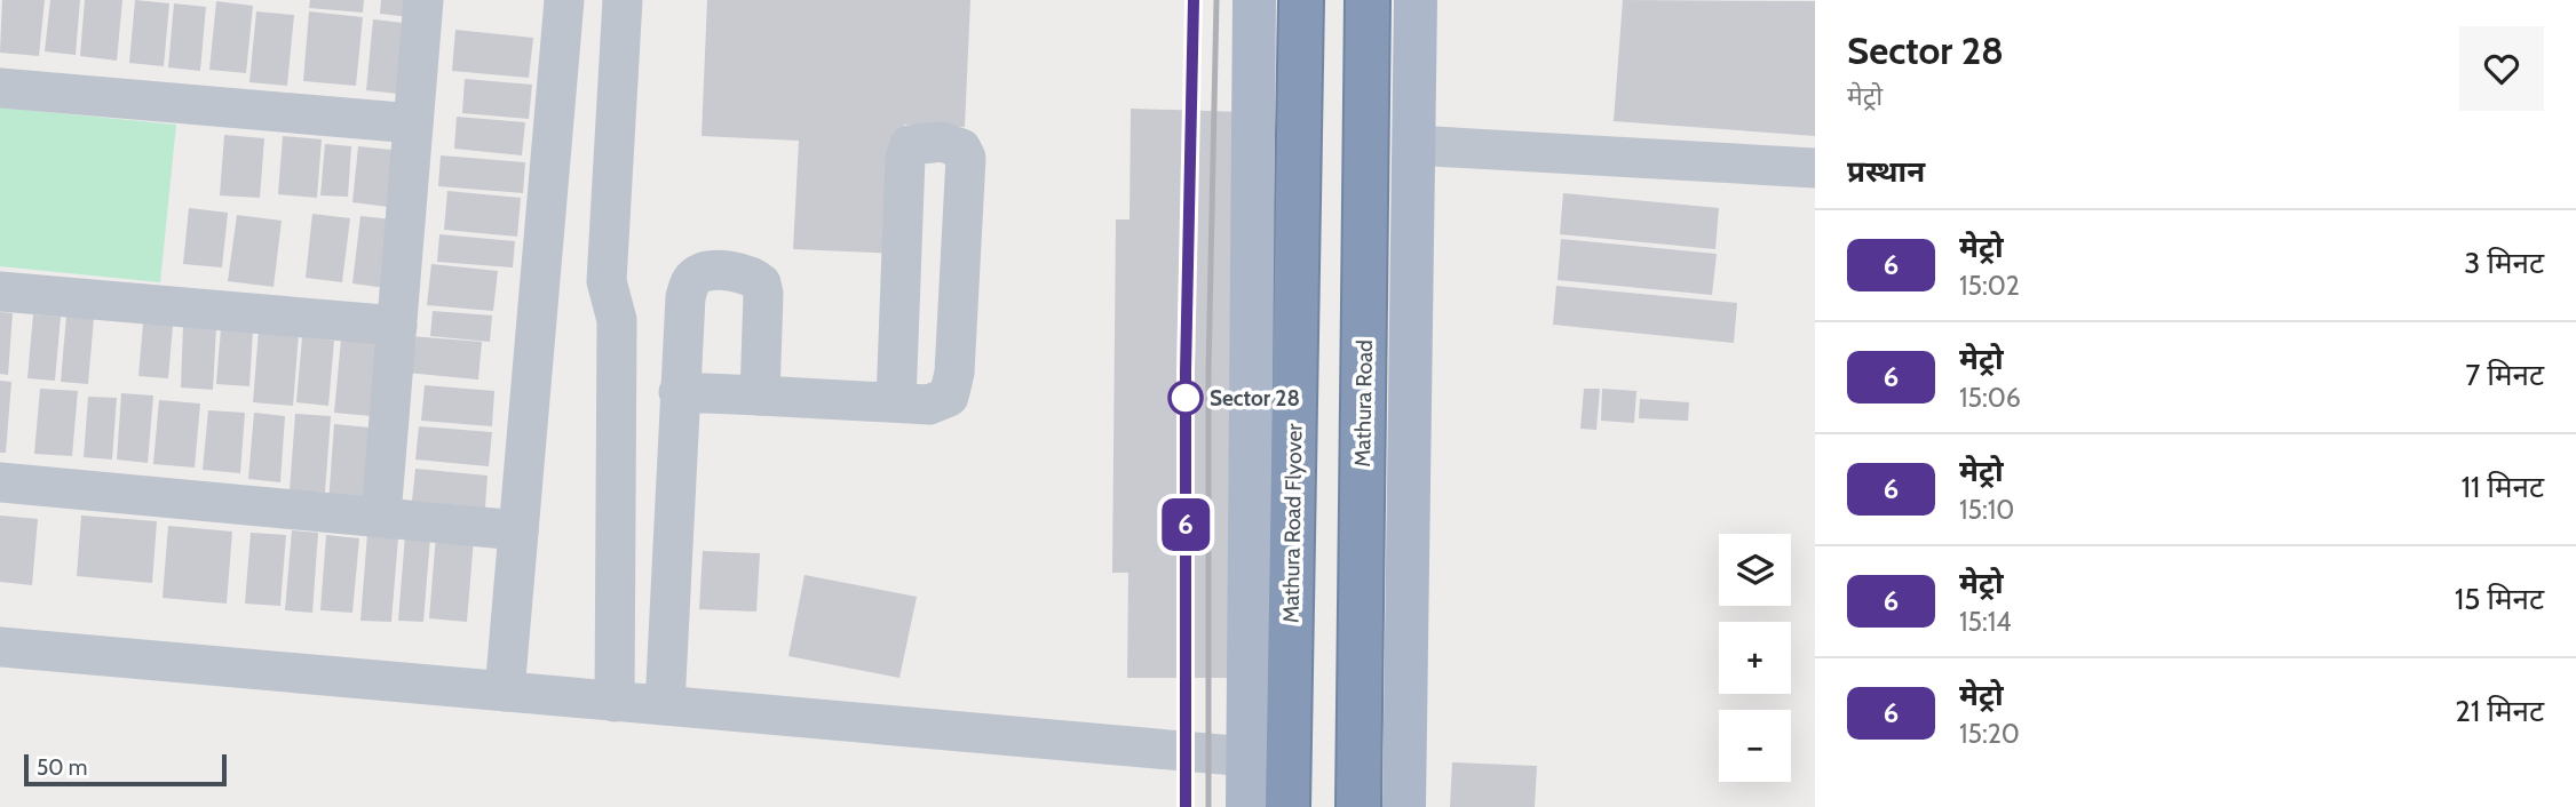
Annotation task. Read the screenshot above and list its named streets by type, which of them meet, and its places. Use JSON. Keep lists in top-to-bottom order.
{
  "streets": {
    "highway": ["Mathura Road", "Mathura Road Flyover"]
  },
  "places": ["Sector 28"],
  "lines": ["metro line 6"],
  "scale_bar": "50 m",
  "page": {
    "on_map": "6",
    "heading": [
      ["Sector 28", "मेट्रो"],
      "प्रस्थान"
    ],
    "list": [
      {
        "mark": "6",
        "name": "मेट्रो",
        "note": "15:02",
        "value": "3 मिनट"
      },
      {
        "mark": "6",
        "name": "मेट्रो",
        "note": "15:06",
        "value": "7 मिनट"
      },
      {
        "mark": "6",
        "name": "मेट्रो",
        "note": "15:10",
        "value": "11 मिनट"
      },
      {
        "mark": "6",
        "name": "मेट्रो",
        "note": "15:14",
        "value": "15 मिनट"
      },
      {
        "mark": "6",
        "name": "मेट्रो",
        "note": "15:20",
        "value": "21 मिनट"
      }
    ],
    "map_buttons": ["+", "−"],
    "scale": "50 m"
  }
}
